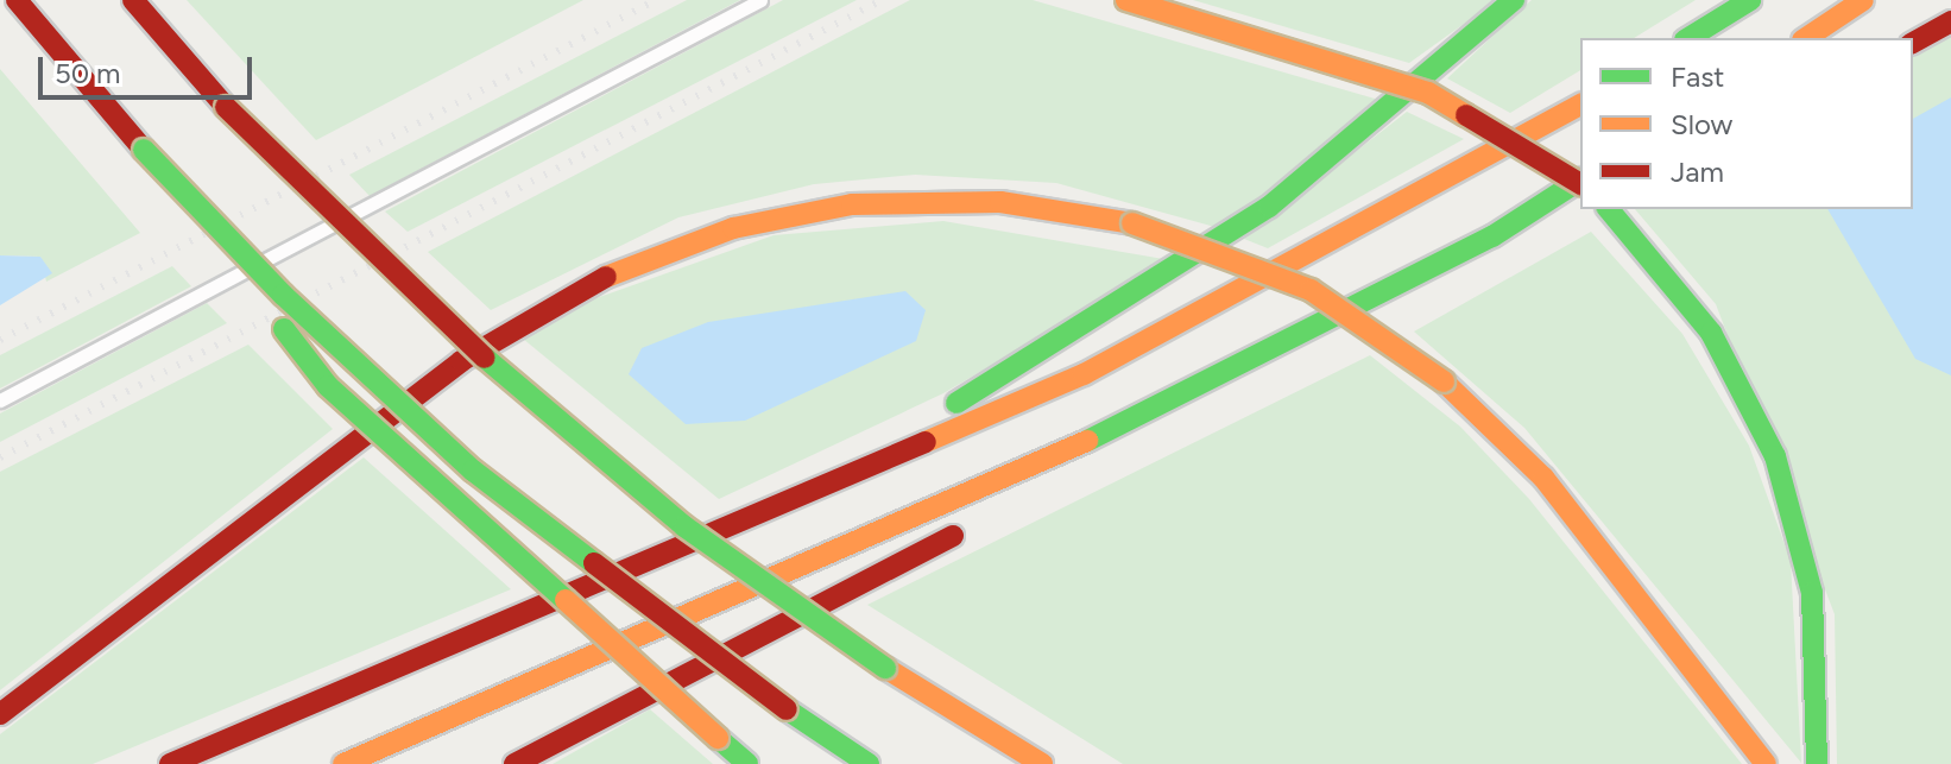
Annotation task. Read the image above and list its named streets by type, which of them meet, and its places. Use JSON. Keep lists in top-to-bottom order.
{
  "legend": ["Fast", "Slow", "Jam"],
  "scale_bar": "50 m"
}
